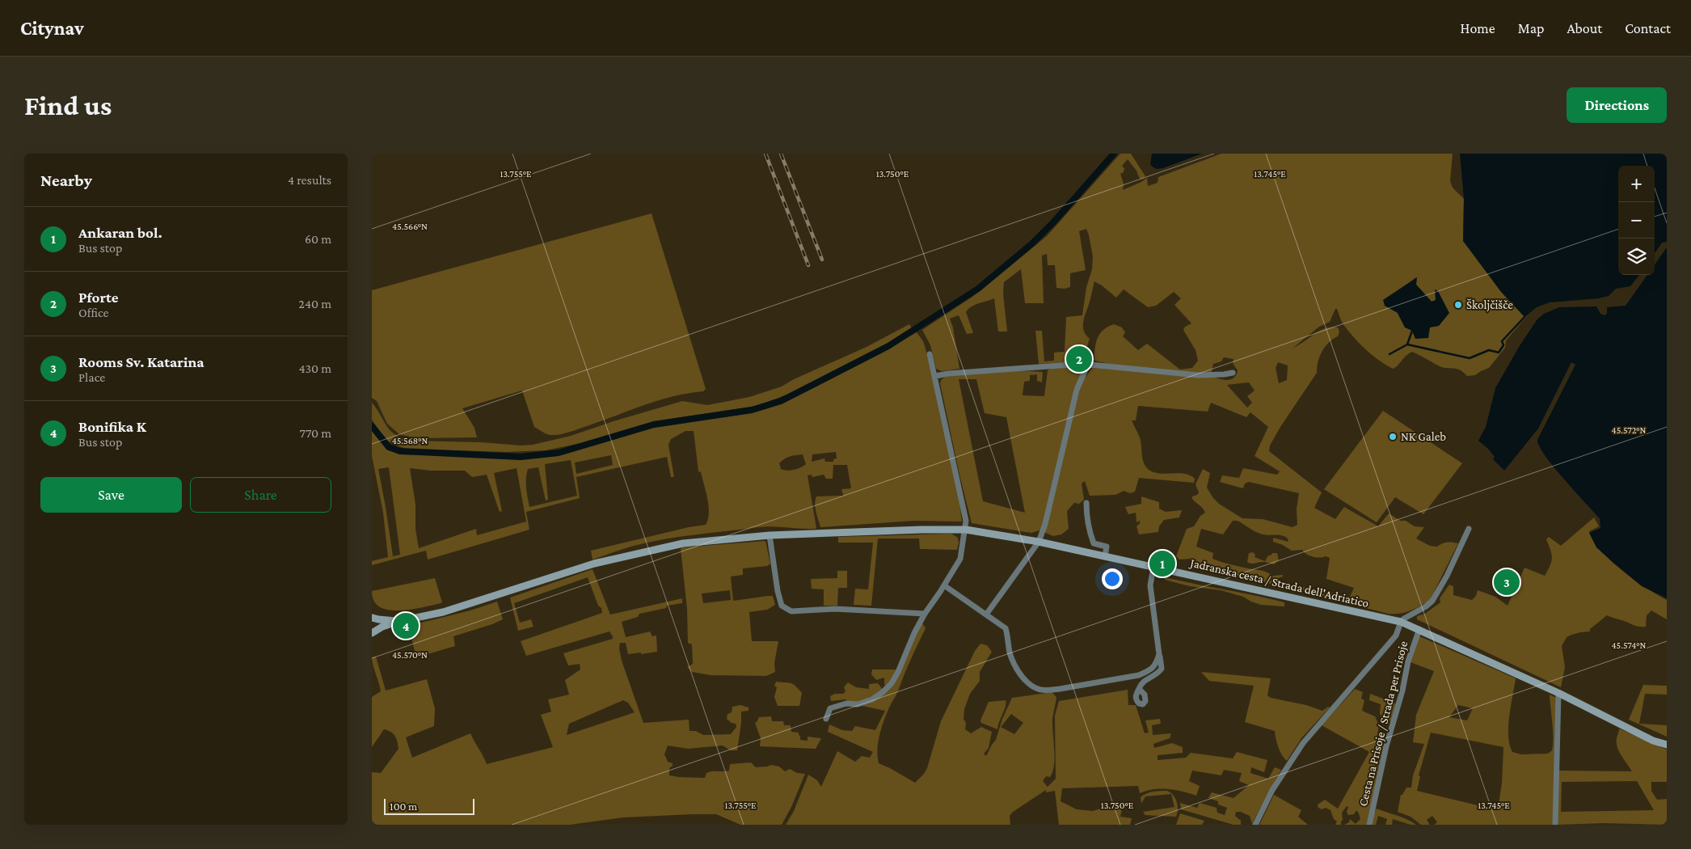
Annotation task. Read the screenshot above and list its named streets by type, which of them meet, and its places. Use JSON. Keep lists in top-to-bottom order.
{
  "streets": {
    "main road": ["Jadranska cesta / Strada dell'Adriatico"],
    "street": ["Cesta na Prisoje / Strada per Prisoje"]
  },
  "crossings": [
    ["Jadranska cesta / Strada dell'Adriatico", "Cesta na Prisoje / Strada per Prisoje"]
  ],
  "places": ["Školjčišče", "NK Galeb"],
  "scale_bar": "100 m",
  "page": {
    "header": "Citynav",
    "nav": [
      "Home",
      "Map",
      "About",
      "Contact"
    ],
    "buttons": [
      "Directions",
      ["Save", "Share"]
    ],
    "title": "Find us",
    "heading": ["Nearby", "4 results"],
    "map_buttons": ["+", "−"],
    "list": [
      {
        "mark": "1",
        "name": "Ankaran bol.",
        "note": "Bus stop",
        "value": "60 m"
      },
      {
        "mark": "2",
        "name": "Pforte",
        "note": "Office",
        "value": "240 m"
      },
      {
        "mark": "3",
        "name": "Rooms Sv. Katarina",
        "note": "Place",
        "value": "430 m"
      },
      {
        "mark": "4",
        "name": "Bonifika K",
        "note": "Bus stop",
        "value": "770 m"
      }
    ],
    "pins": [
      "2",
      "1",
      "3",
      "4"
    ],
    "scale": "100 m"
  },
  "coordinates": [
    "13.745°E",
    "13.755°E",
    "13.750°E",
    "45.566°N",
    "45.572°N",
    "45.568°N",
    "45.574°N",
    "45.570°N"
  ]
}
